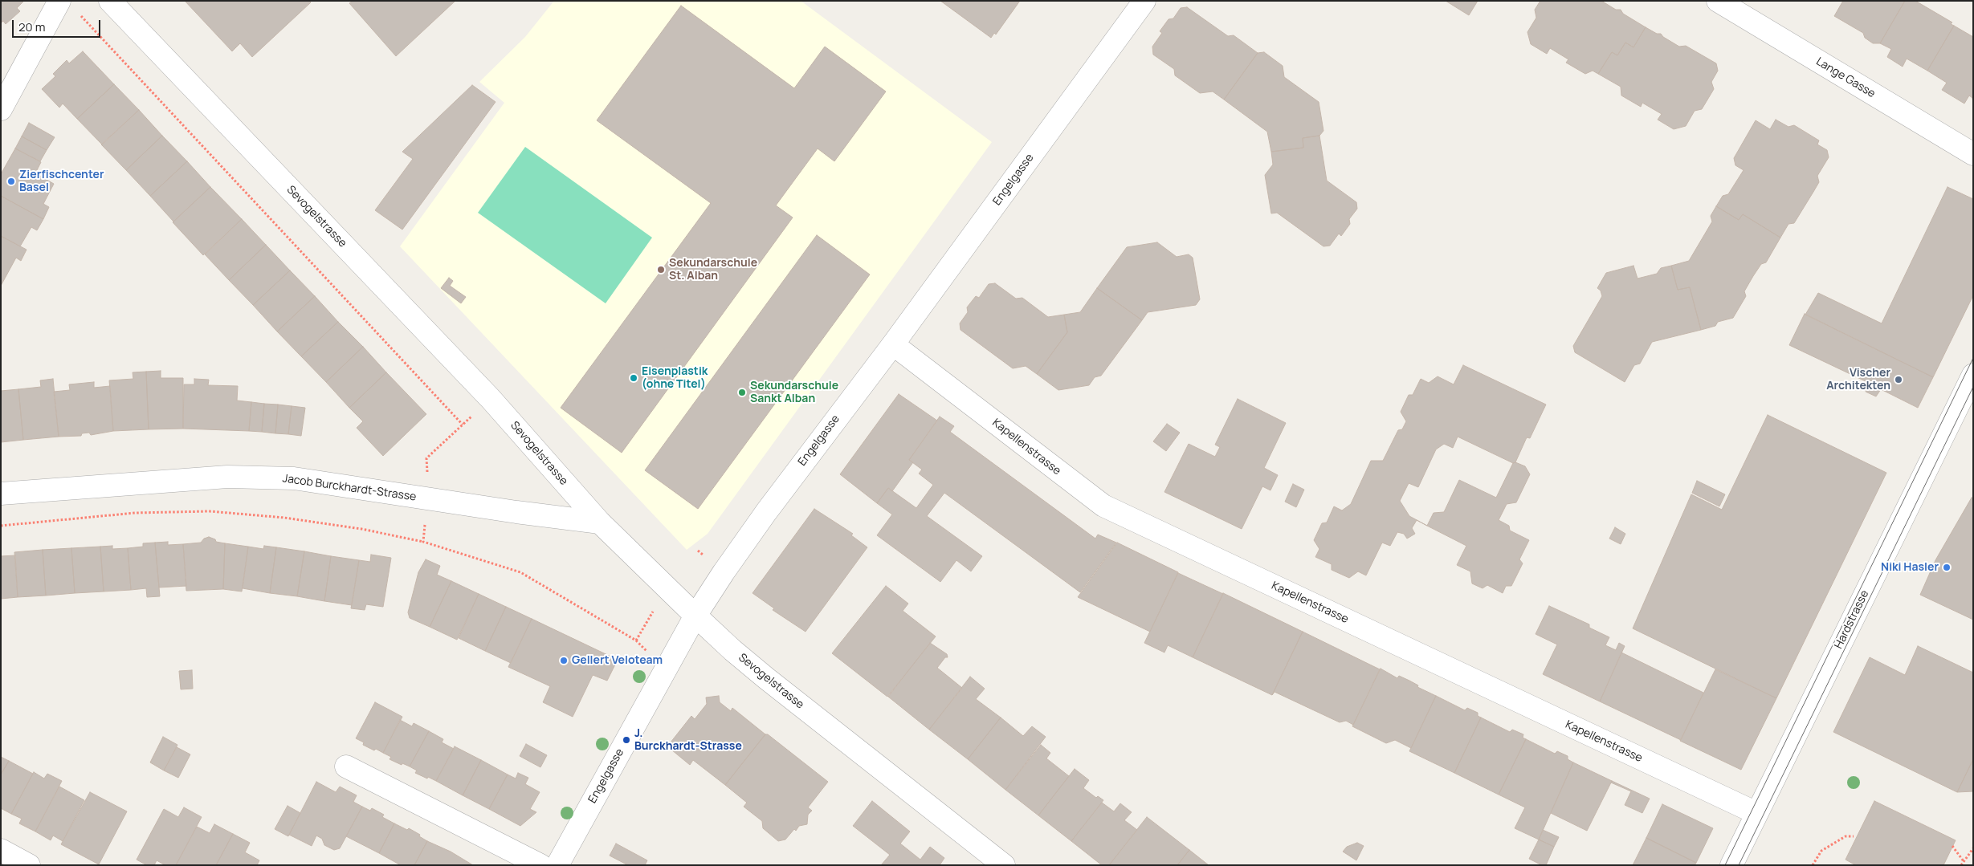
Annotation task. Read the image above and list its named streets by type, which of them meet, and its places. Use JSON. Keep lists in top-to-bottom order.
{
  "streets": {
    "street": [
      "Lange Gasse",
      "Engelgasse",
      "Sevogelstrasse",
      "Kapellenstrasse",
      "Jacob Burckhardt-Strasse",
      "Hardstrasse"
    ]
  },
  "crossings": [
    ["Engelgasse", "Sevogelstrasse"],
    ["Engelgasse", "Kapellenstrasse"],
    ["Sevogelstrasse", "Jacob Burckhardt-Strasse"],
    ["Kapellenstrasse", "Hardstrasse"]
  ],
  "places": [
    "Zierfischcenter Basel",
    "Sekundarschule St. Alban",
    "Eisenplastik (ohne Titel)",
    "Vischer Architekten",
    "Sekundarschule Sankt Alban",
    "Niki Hasler",
    "Gellert Veloteam",
    "J. Burckhardt-Strasse"
  ],
  "scale_bar": "20 m"
}
